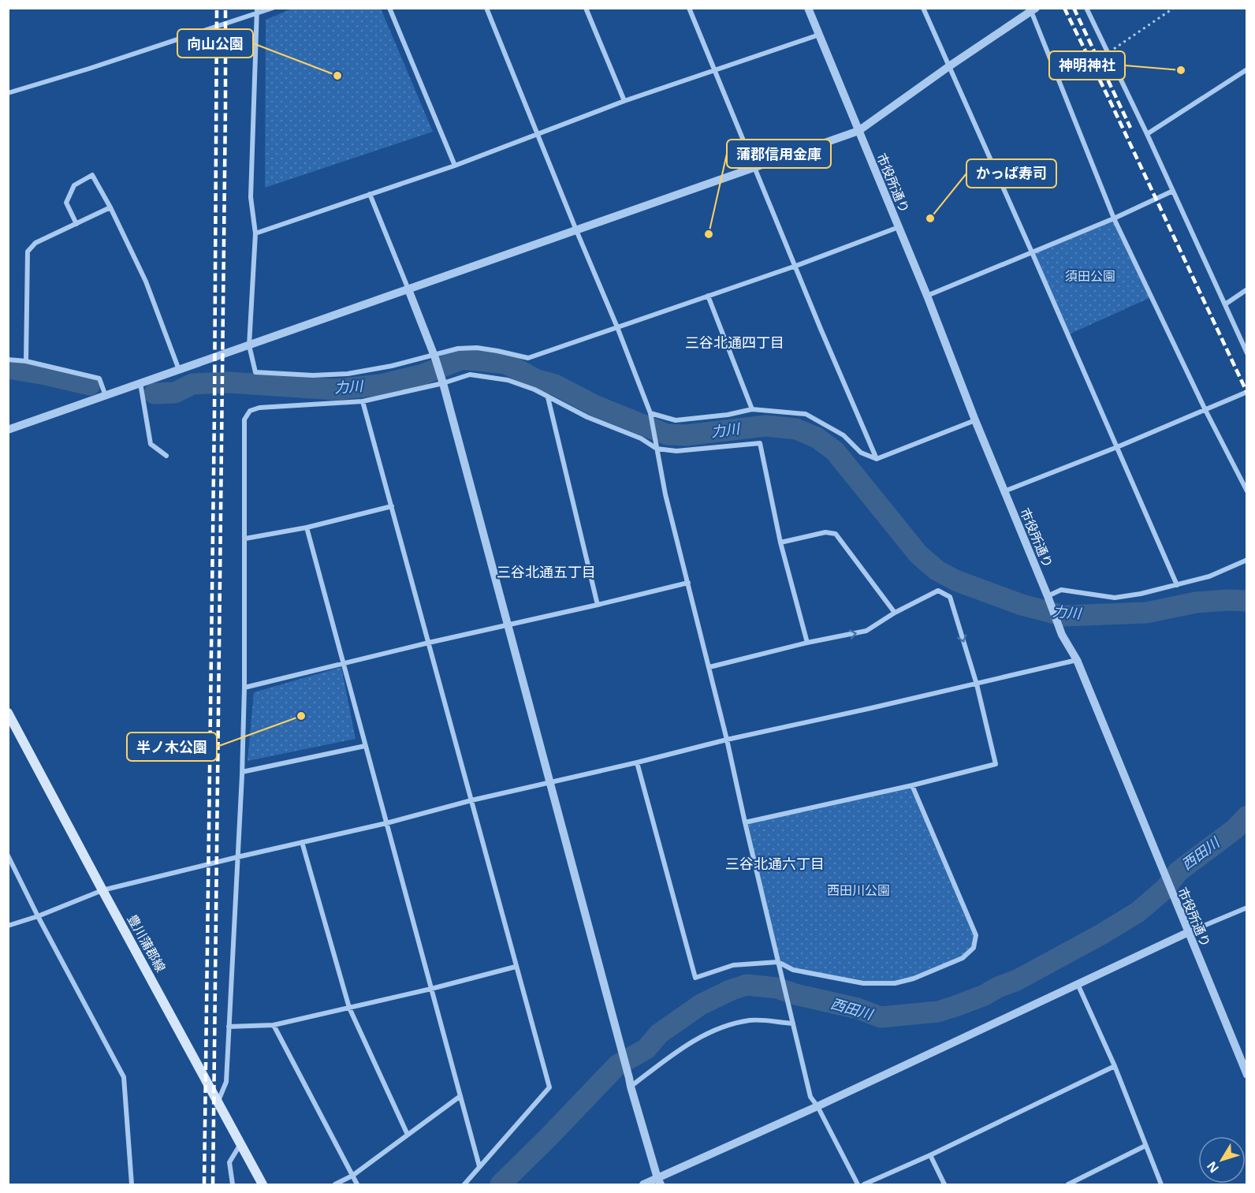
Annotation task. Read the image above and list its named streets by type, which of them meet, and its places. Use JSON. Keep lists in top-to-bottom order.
{
  "streets": {
    "main road": ["豊川蒲郡線"],
    "street": ["市役所通り"]
  },
  "districts": ["三谷北通四丁目", "三谷北通五丁目", "三谷北通六丁目"],
  "water": ["力川", "西田川"],
  "parks": ["須田公園", "西田川公園"],
  "places": [
    "神明神社",
    "向山公園",
    "かっぱ寿司",
    "蒲郡信用金庫",
    "半ノ木公園"
  ],
  "north": "bottom left"
}
